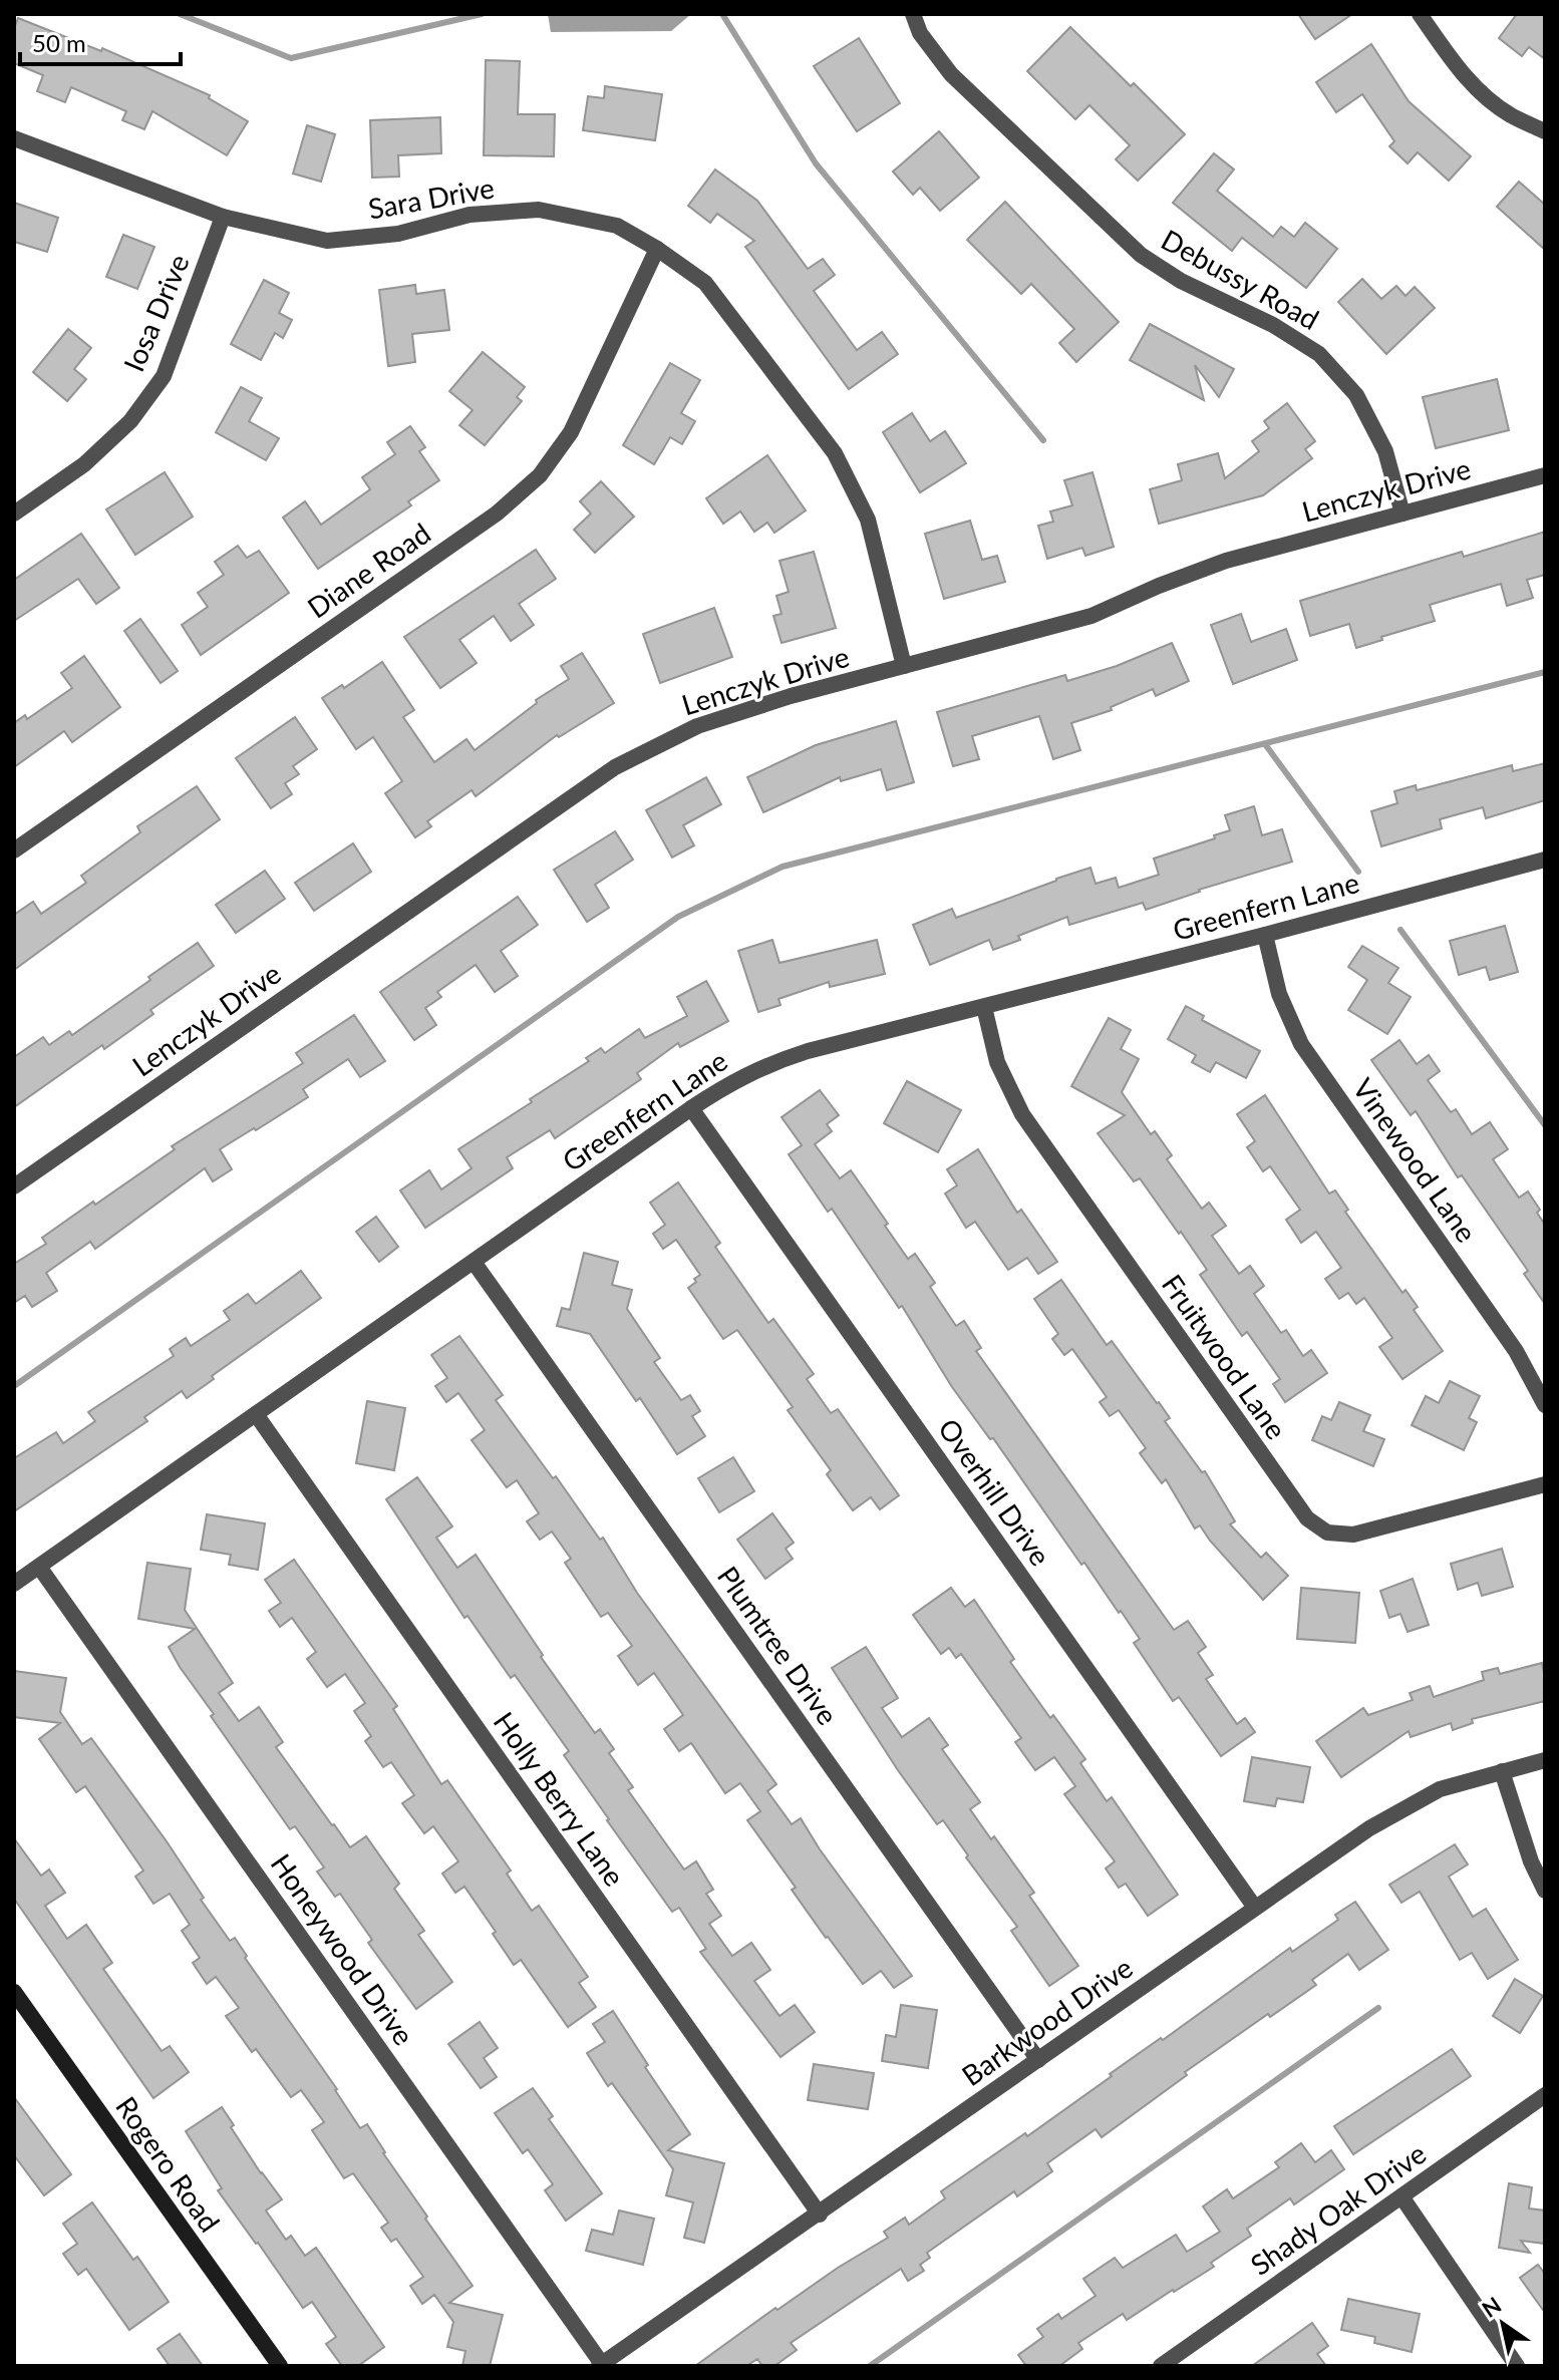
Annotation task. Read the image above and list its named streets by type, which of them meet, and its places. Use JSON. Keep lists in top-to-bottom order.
{
  "streets": {
    "street": [
      "Sara Drive",
      "Debussy Road",
      "Iosa Drive",
      "Lenczyk Drive",
      "Diane Road",
      "Greenfern Lane",
      "Vinewood Lane",
      "Fruitwood Lane",
      "Overhill Drive",
      "Plumtree Drive",
      "Holly Berry Lane",
      "Honeywood Drive",
      "Barkwood Drive",
      "Rogero Road",
      "Shady Oak Drive"
    ]
  },
  "crossings": [
    ["Sara Drive", "Iosa Drive"],
    ["Sara Drive", "Lenczyk Drive"],
    ["Sara Drive", "Diane Road"],
    ["Debussy Road", "Lenczyk Drive"],
    ["Greenfern Lane", "Vinewood Lane"],
    ["Greenfern Lane", "Fruitwood Lane"],
    ["Greenfern Lane", "Overhill Drive"],
    ["Greenfern Lane", "Plumtree Drive"],
    ["Greenfern Lane", "Holly Berry Lane"],
    ["Greenfern Lane", "Honeywood Drive"],
    ["Overhill Drive", "Barkwood Drive"],
    ["Plumtree Drive", "Barkwood Drive"],
    ["Holly Berry Lane", "Barkwood Drive"],
    ["Honeywood Drive", "Barkwood Drive"]
  ],
  "scale_bar": "50 m",
  "north": "top left"
}
